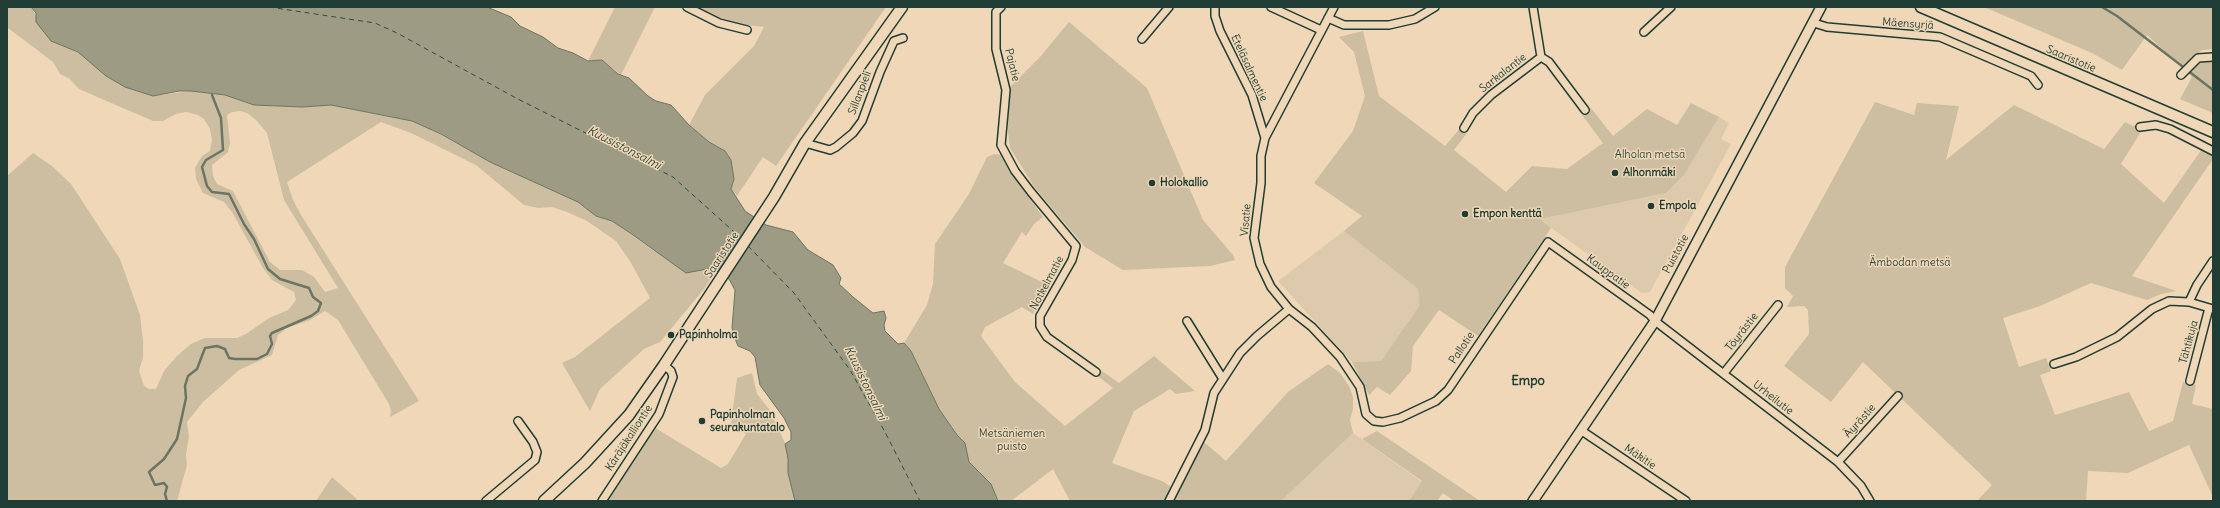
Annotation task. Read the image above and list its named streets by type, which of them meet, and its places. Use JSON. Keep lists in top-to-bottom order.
{
  "streets": {
    "main road": ["Saaristotie"],
    "street": [
      "Mäensyrjä",
      "Pajatie",
      "Eteläsalmentie",
      "Sarkalantie",
      "Sillanpieli",
      "Visatie",
      "Puistotie",
      "Kauppatie",
      "Notkelmatie",
      "Töyrästie",
      "Tähtikuja",
      "Pallotie",
      "Urheilutie",
      "Äyrästie",
      "Käräjäkalliontie",
      "Mäkitie"
    ]
  },
  "crossings": [
    ["Mäensyrjä", "Puistotie"],
    ["Saaristotie", "Sillanpieli"],
    ["Saaristotie", "Käräjäkalliontie"],
    ["Pajatie", "Notkelmatie"],
    ["Eteläsalmentie", "Visatie"],
    ["Visatie", "Pallotie"],
    ["Puistotie", "Kauppatie"],
    ["Puistotie", "Urheilutie"],
    ["Puistotie", "Mäkitie"],
    ["Kauppatie", "Pallotie"],
    ["Kauppatie", "Urheilutie"],
    ["Töyrästie", "Urheilutie"],
    ["Urheilutie", "Äyrästie"]
  ],
  "districts": ["Empo"],
  "water": ["Kuusistonsalmi"],
  "parks": ["Alholan metsä", "Ämbodan metsä", "Metsäniemen puisto"],
  "places": [
    "Alhonmäki",
    "Holokallio",
    "Empola",
    "Empon kenttä",
    "Papinholma",
    "Papinholman seurakuntatalo"
  ]
}
